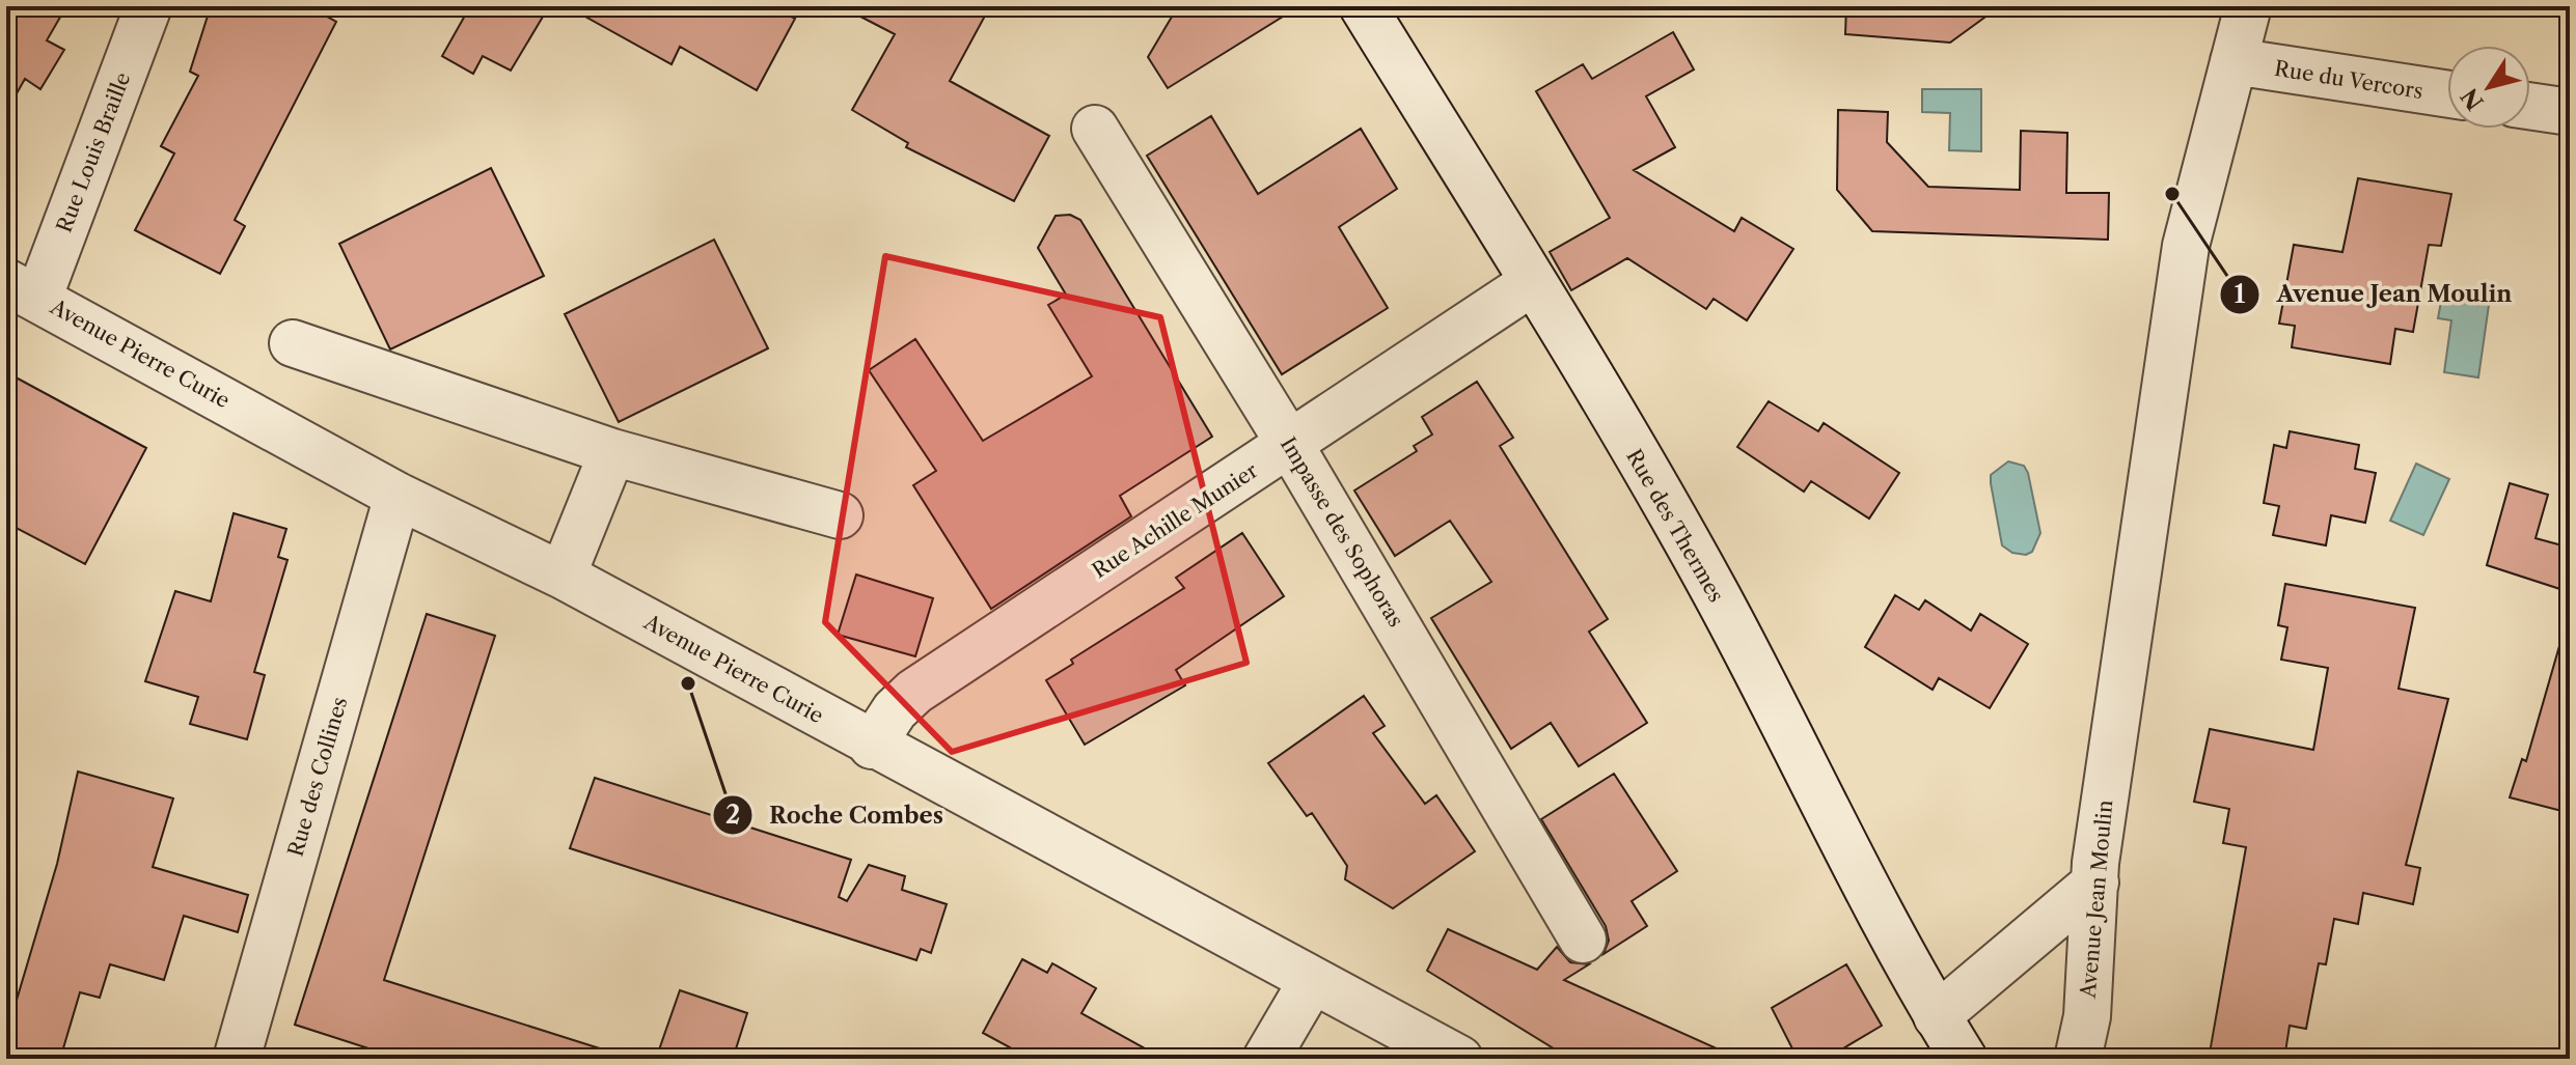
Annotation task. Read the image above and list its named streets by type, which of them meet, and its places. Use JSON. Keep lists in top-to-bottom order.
{
  "streets": {
    "street": [
      "Rue du Vercors",
      "Rue Louis Braille",
      "Avenue Pierre Curie",
      "Rue Achille Munier",
      "Rue des Thermes",
      "Impasse des Sophoras",
      "Rue des Collines",
      "Avenue Jean Moulin"
    ]
  },
  "crossings": [
    ["Rue du Vercors", "Avenue Jean Moulin"],
    ["Rue Louis Braille", "Avenue Pierre Curie"],
    ["Avenue Pierre Curie", "Rue Achille Munier"],
    ["Avenue Pierre Curie", "Rue des Collines"],
    ["Rue Achille Munier", "Rue des Thermes"],
    ["Rue Achille Munier", "Impasse des Sophoras"]
  ],
  "places": ["Avenue Jean Moulin", "Roche Combes"],
  "north": "bottom left"
}
